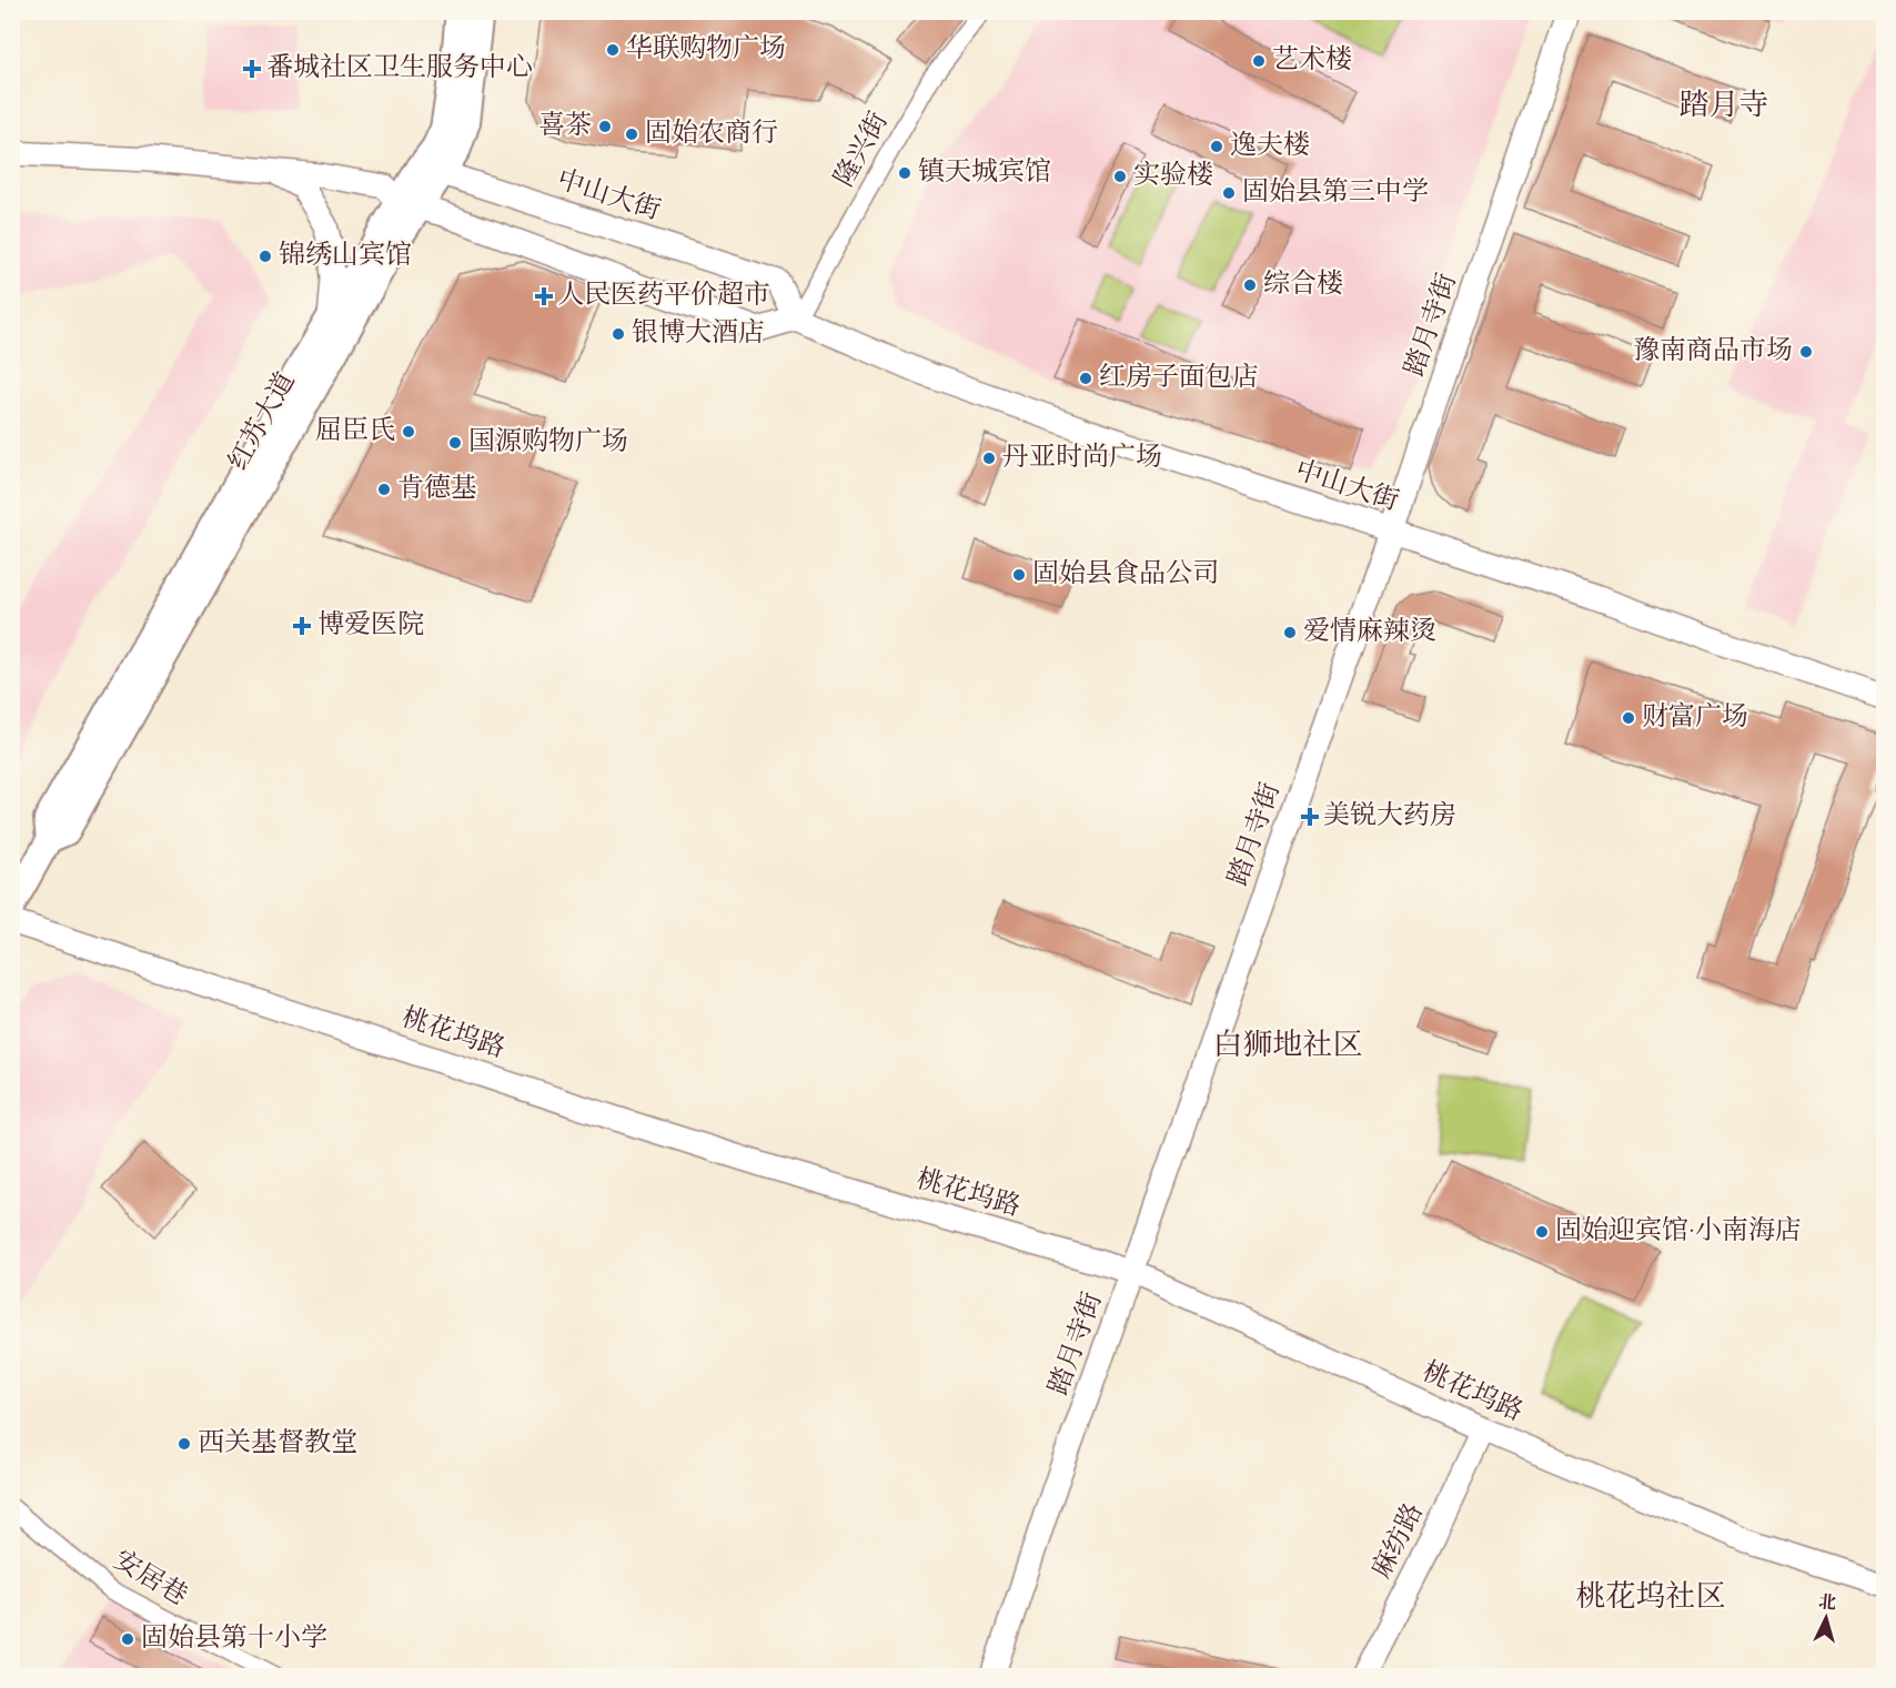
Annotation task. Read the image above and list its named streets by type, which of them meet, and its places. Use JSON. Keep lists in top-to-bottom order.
{
  "streets": {
    "main road": ["红苏大道"],
    "street": [
      "隆兴街",
      "中山大街",
      "踏月寺街",
      "桃花坞路",
      "麻纺路",
      "安居巷"
    ]
  },
  "crossings": [
    ["隆兴街", "中山大街"],
    ["中山大街", "踏月寺街"],
    ["中山大街", "红苏大道"],
    ["踏月寺街", "桃花坞路"],
    ["桃花坞路", "麻纺路"]
  ],
  "districts": ["踏月寺", "白狮地社区", "桃花坞社区"],
  "places": {
    "other": [
      "华联购物广场",
      "艺术楼",
      "喜茶",
      "固始农商行",
      "逸夫楼",
      "镇天城宾馆",
      "实验楼",
      "固始县第三中学",
      "锦绣山宾馆",
      "综合楼",
      "银博大酒店",
      "豫南商品市场",
      "红房子面包店",
      "屈臣氏",
      "国源购物广场",
      "丹亚时尚广场",
      "肯德基",
      "固始县食品公司",
      "爱情麻辣烫",
      "财富广场",
      "固始迎宾馆·小南海店",
      "西关基督教堂",
      "固始县第十小学"
    ],
    "health": [
      "番城社区卫生服务中心",
      "人民医药平价超市",
      "博爱医院",
      "美锐大药房"
    ]
  },
  "north": "top"
}
